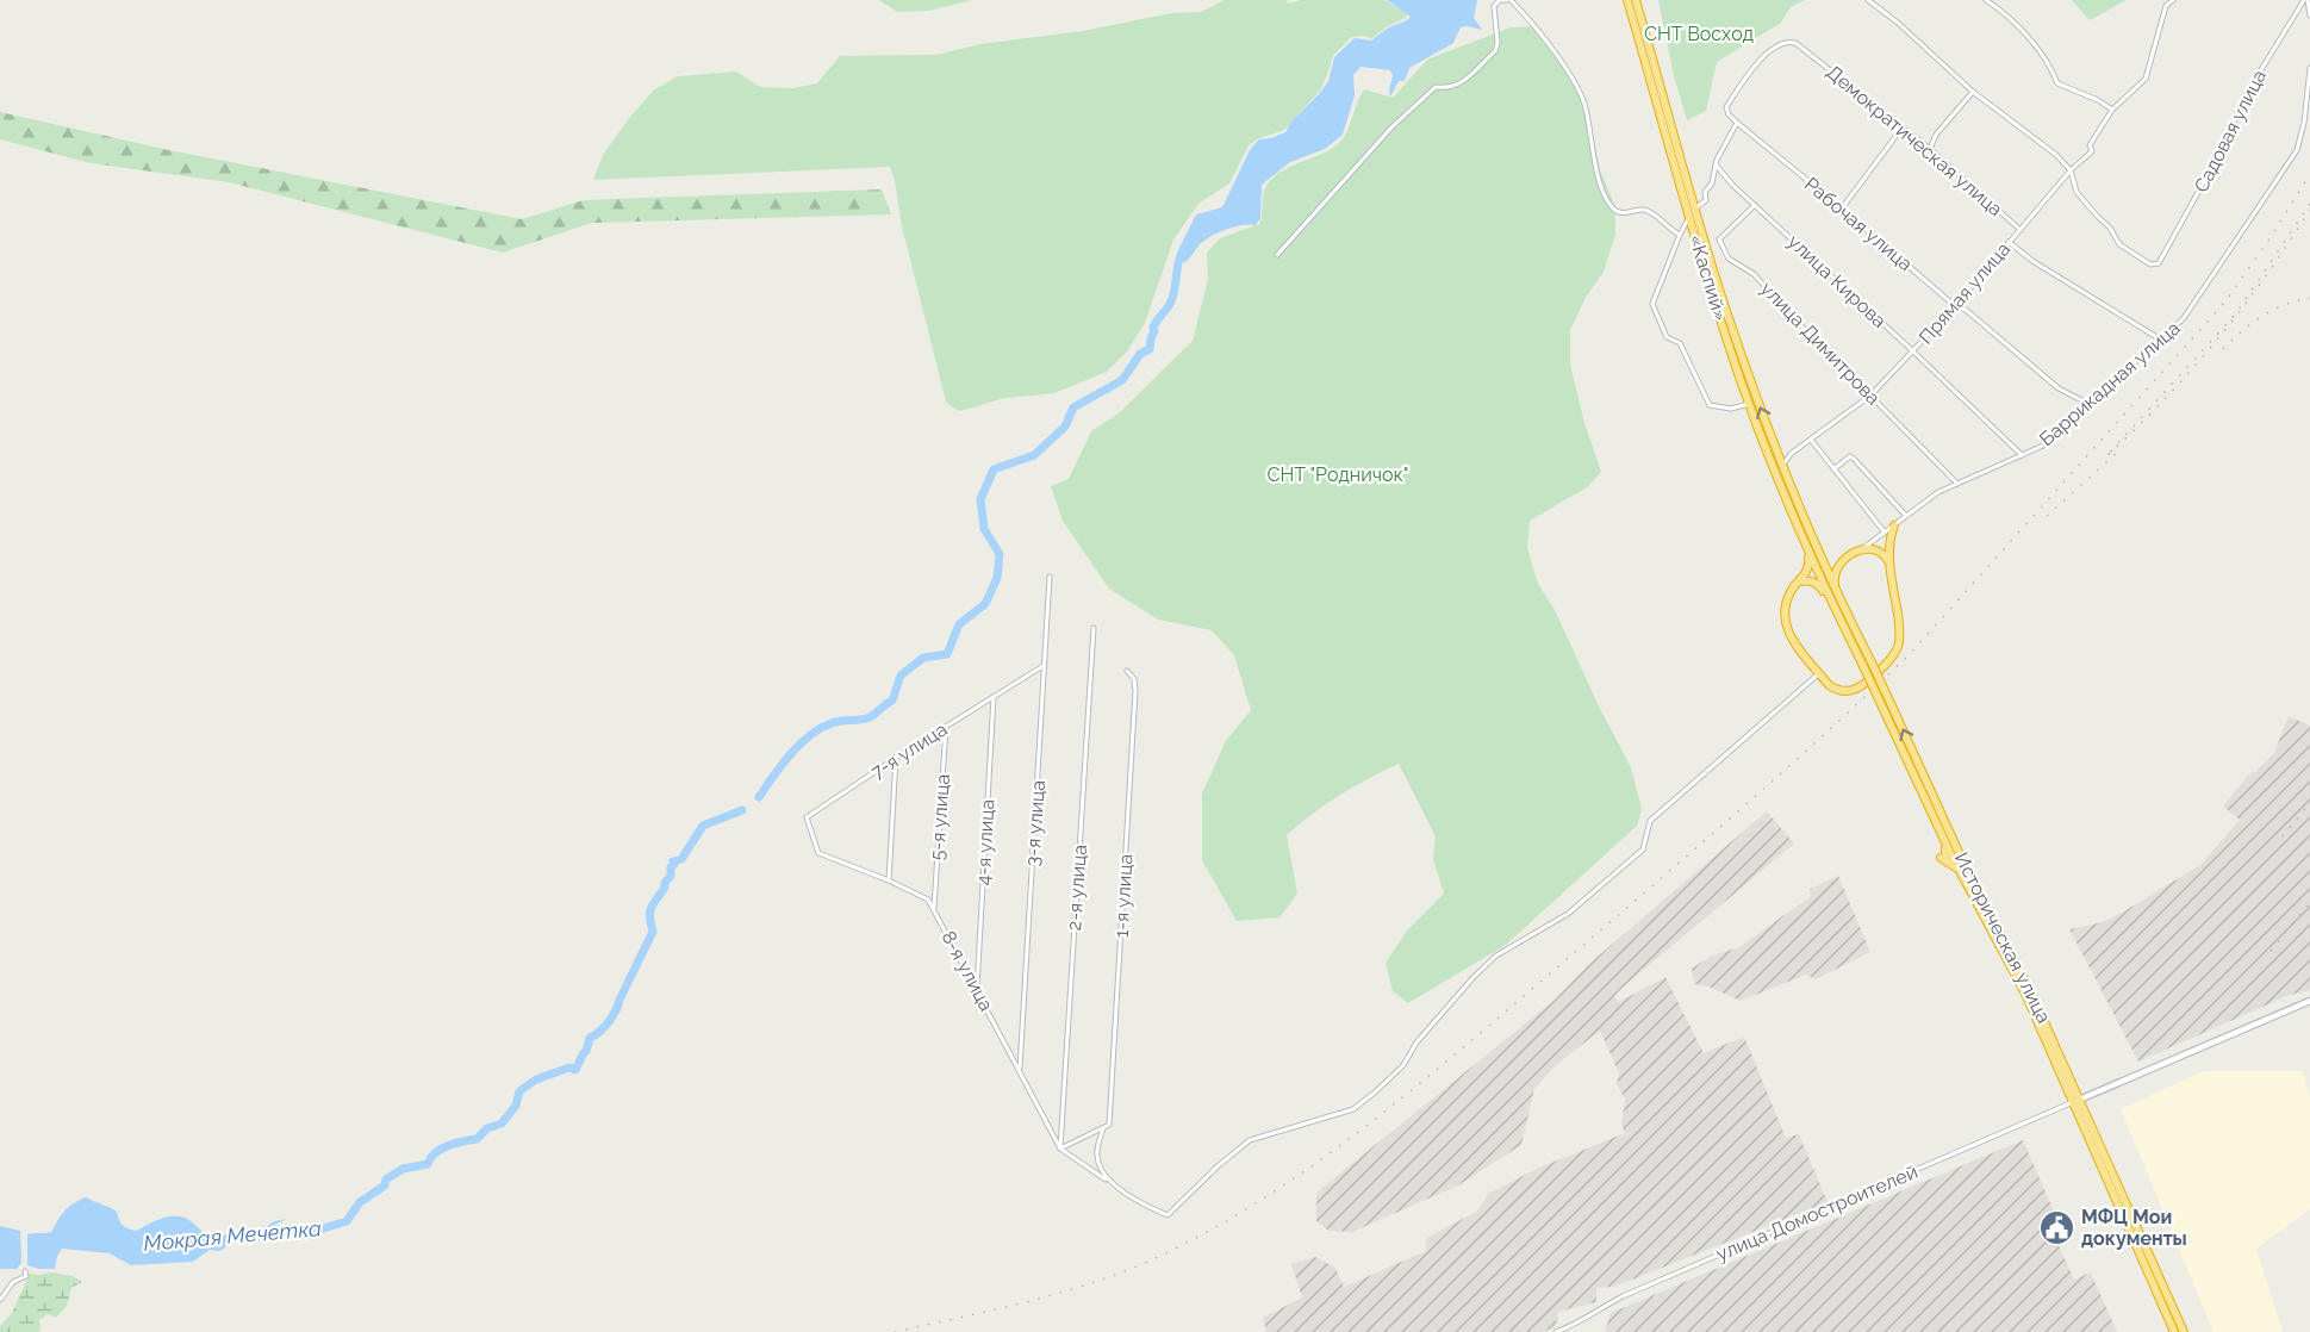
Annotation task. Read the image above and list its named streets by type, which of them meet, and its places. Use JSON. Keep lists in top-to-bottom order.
{
  "streets": {
    "highway": ["«Каспий»", "Историческая улица"],
    "street": [
      "Садовая улица",
      "Демократическая улица",
      "Рабочая улица",
      "улица Кирова",
      "Прямая улица",
      "улица Димитрова",
      "Баррикадная улица",
      "7-я улица",
      "5-я улица",
      "3-я улица",
      "4-я улица",
      "2-я улица",
      "1-я улица",
      "8-я улица",
      "улица Домостроителей"
    ]
  },
  "crossings": [
    ["Садовая улица", "Прямая улица"],
    ["Демократическая улица", "Рабочая улица"],
    ["Демократическая улица", "Прямая улица"],
    ["Демократическая улица", "Баррикадная улица"],
    ["Рабочая улица", "Прямая улица"],
    ["Рабочая улица", "Баррикадная улица"],
    ["«Каспий»", "Историческая улица"],
    ["улица Кирова", "Прямая улица"],
    ["улица Кирова", "улица Димитрова"],
    ["улица Кирова", "Баррикадная улица"],
    ["Прямая улица", "улица Димитрова"],
    ["улица Димитрова", "Баррикадная улица"],
    ["7-я улица", "5-я улица"],
    ["7-я улица", "3-я улица"],
    ["7-я улица", "4-я улица"],
    ["7-я улица", "8-я улица"],
    ["5-я улица", "8-я улица"],
    ["3-я улица", "8-я улица"],
    ["4-я улица", "8-я улица"],
    ["2-я улица", "8-я улица"],
    ["Историческая улица", "улица Домостроителей"]
  ],
  "water": ["Мокрая Мечетка"],
  "parks": ["СНТ Восход", "СНТ \"Родничок\""],
  "places": {
    "public building": ["МФЦ Мои документы"]
  }
}
